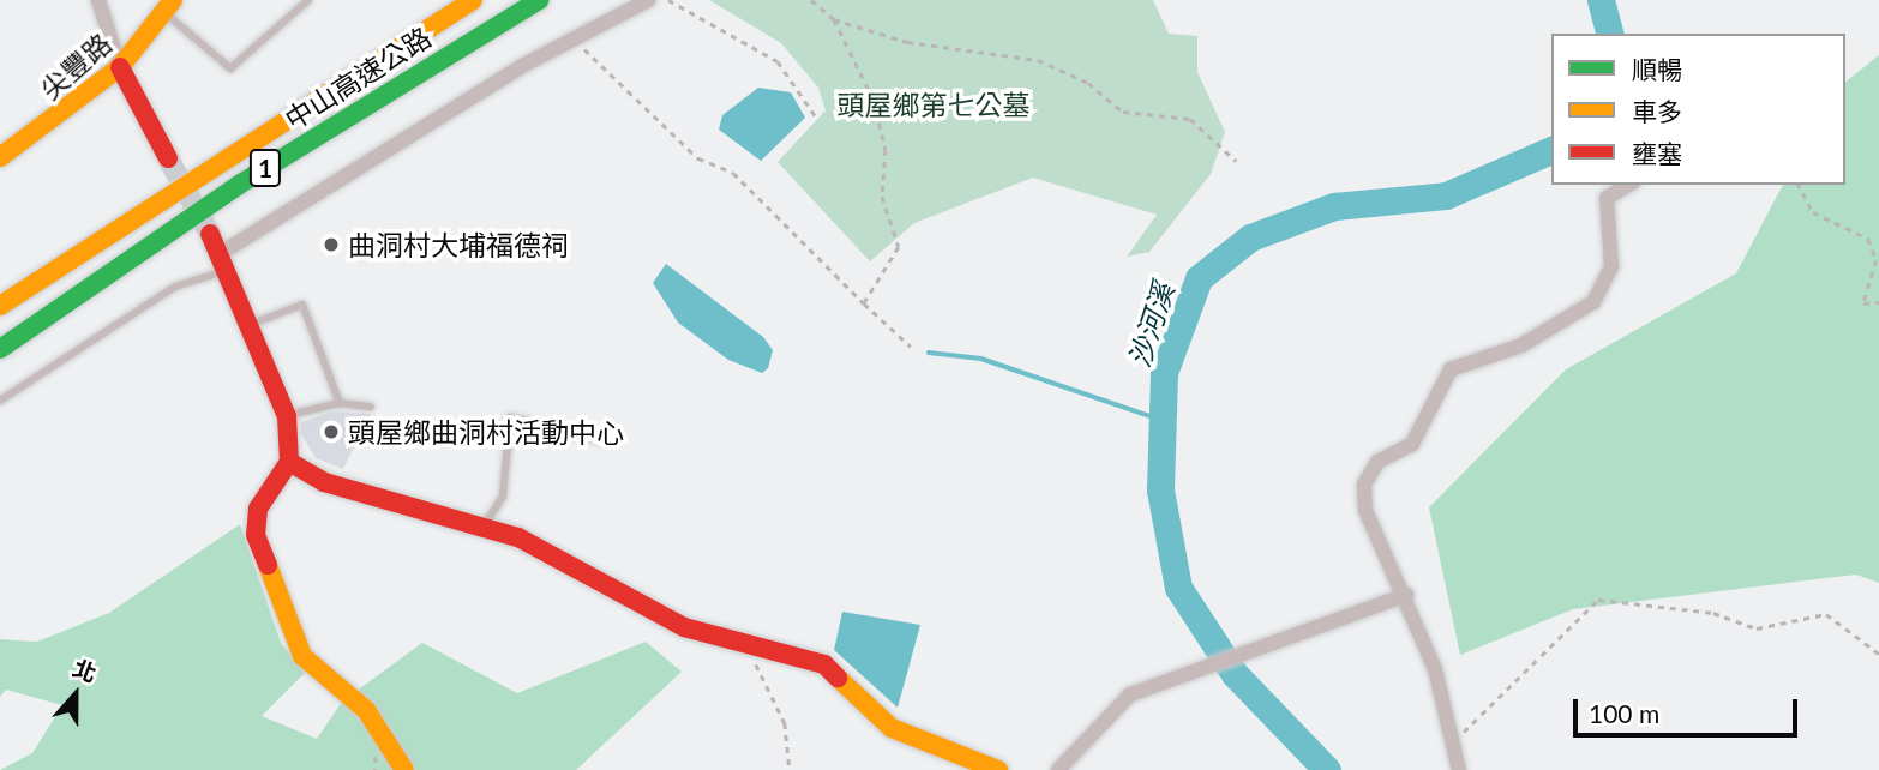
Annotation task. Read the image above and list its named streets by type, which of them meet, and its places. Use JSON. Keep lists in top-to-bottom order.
{
  "streets": {
    "main road": ["尖豐路", "中山高速公路", "1"]
  },
  "water": ["沙河溪"],
  "parks": ["頭屋鄉第七公墓"],
  "places": ["曲洞村大埔福德祠", "頭屋鄉曲洞村活動中心"],
  "legend": ["順暢", "車多", "壅塞"],
  "scale_bar": "100 m",
  "north": "top"
}
